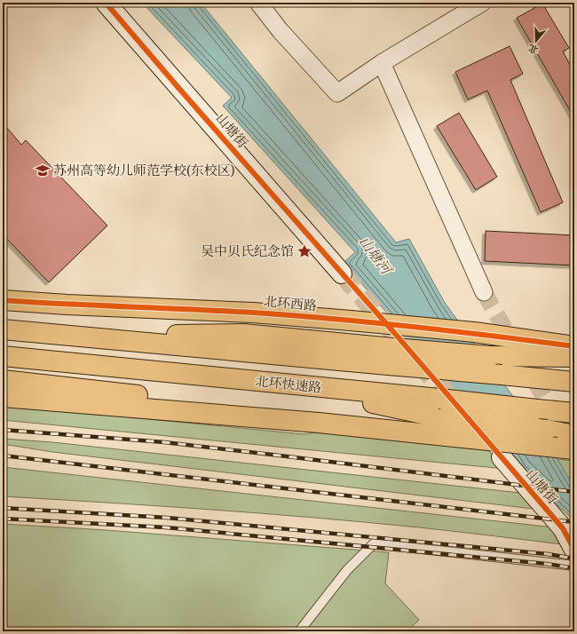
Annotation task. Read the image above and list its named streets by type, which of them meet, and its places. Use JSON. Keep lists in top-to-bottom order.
{
  "streets": {
    "main road": ["北环西路", "北环快速路"],
    "street": ["山塘街"]
  },
  "water": ["山塘河"],
  "places": {
    "school or university": ["苏州高等幼儿师范学校(东校区)"],
    "place": ["吴中贝氏纪念馆"]
  },
  "north": "bottom"
}
